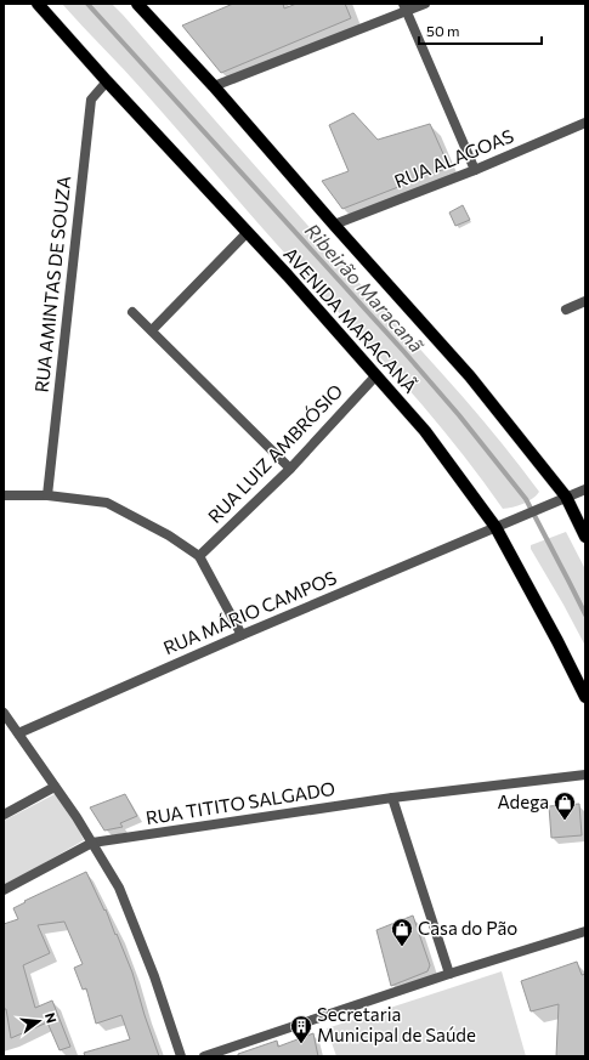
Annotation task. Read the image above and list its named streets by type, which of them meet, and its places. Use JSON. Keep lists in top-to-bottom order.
{
  "streets": {
    "main road": ["AVENIDA MARACANÃ"],
    "street": [
      "RUA ALAGOAS",
      "RUA AMINTAS DE SOUZA",
      "RUA LUIZ AMBRÓSIO",
      "RUA MÁRIO CAMPOS",
      "RUA TITITO SALGADO"
    ]
  },
  "crossings": [
    ["RUA AMINTAS DE SOUZA", "AVENIDA MARACANÃ"],
    ["AVENIDA MARACANÃ", "RUA LUIZ AMBRÓSIO"],
    ["AVENIDA MARACANÃ", "RUA MÁRIO CAMPOS"]
  ],
  "water": ["Ribeirão Maracanã"],
  "places": {
    "shop": ["Adega", "Casa do Pão"],
    "building": ["Secretaria Municipal de Saúde"]
  },
  "scale_bar": "50 m",
  "north": "right"
}
